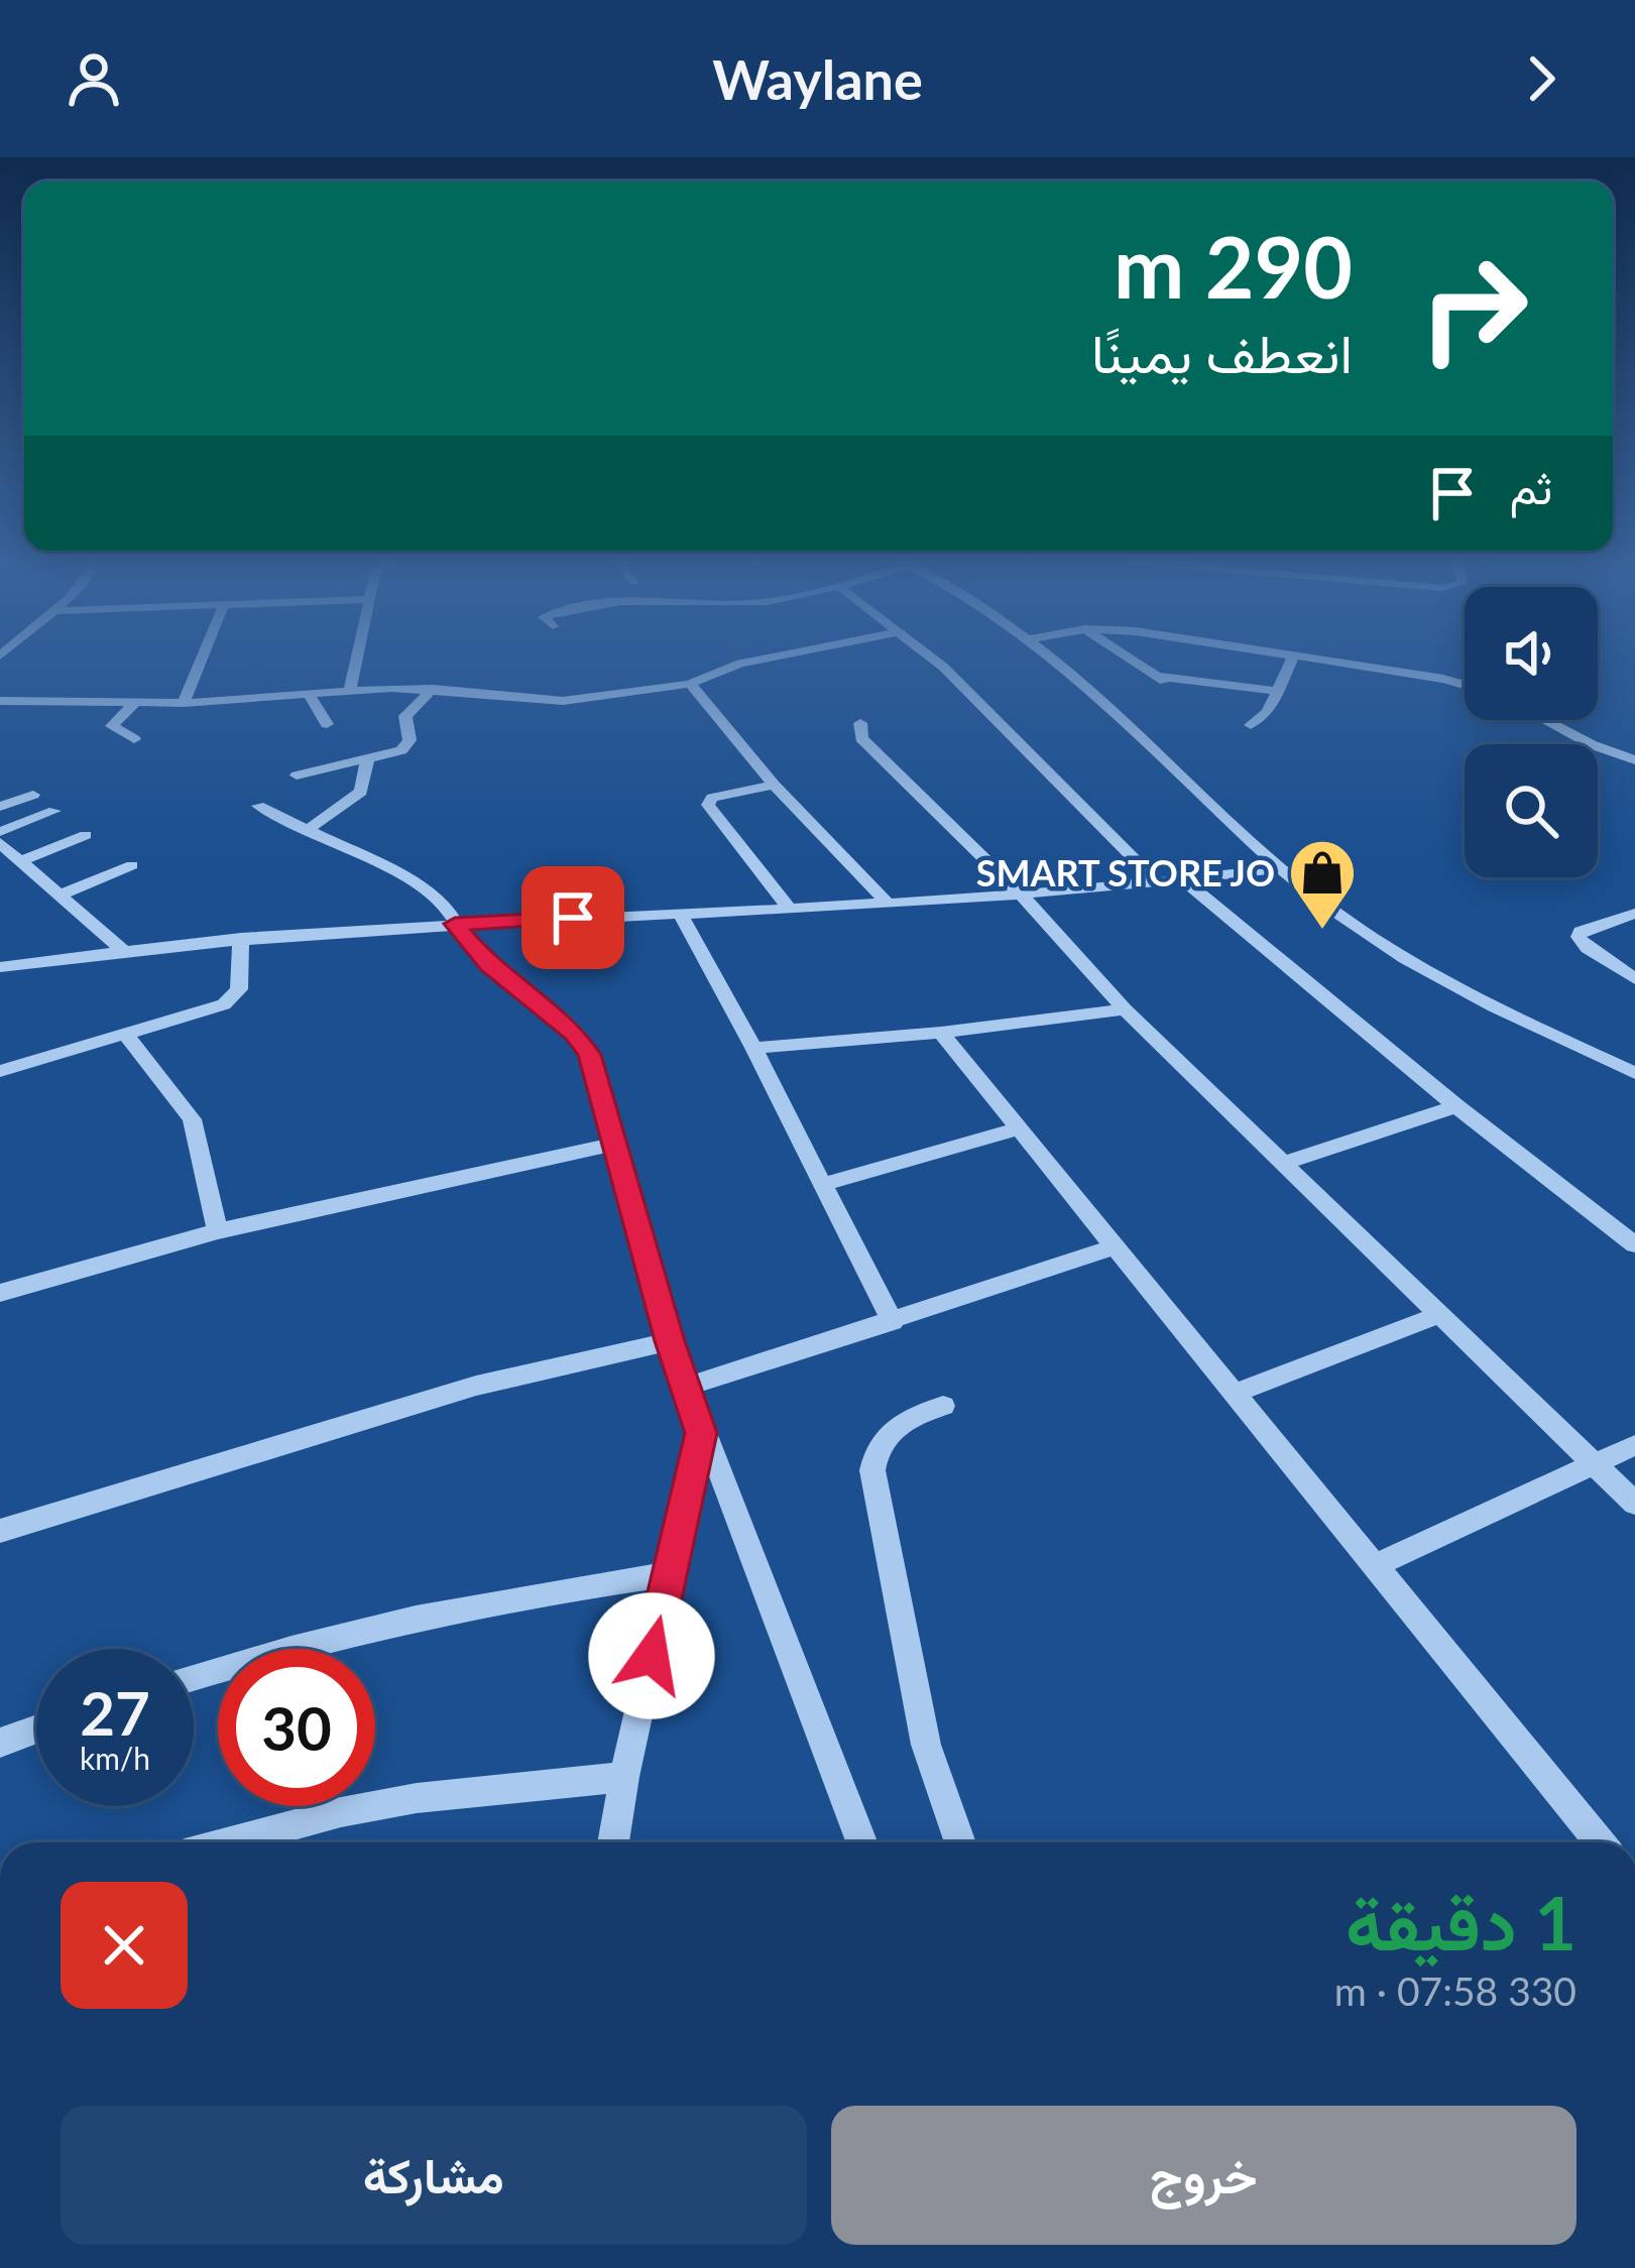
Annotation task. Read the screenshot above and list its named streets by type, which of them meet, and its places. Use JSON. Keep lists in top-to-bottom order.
{
  "places": {
    "shop": ["SMART STORE JO"]
  },
  "page": {
    "header": "Waylane",
    "turn": ["290 m", "انعطف يمينًا"],
    "then": "ثم",
    "speed": "27 km/h",
    "limit": "30",
    "heading": ["1 دقيقة", "330 m · 07:58"],
    "buttons": ["خروج", "مشاركة"]
  }
}
